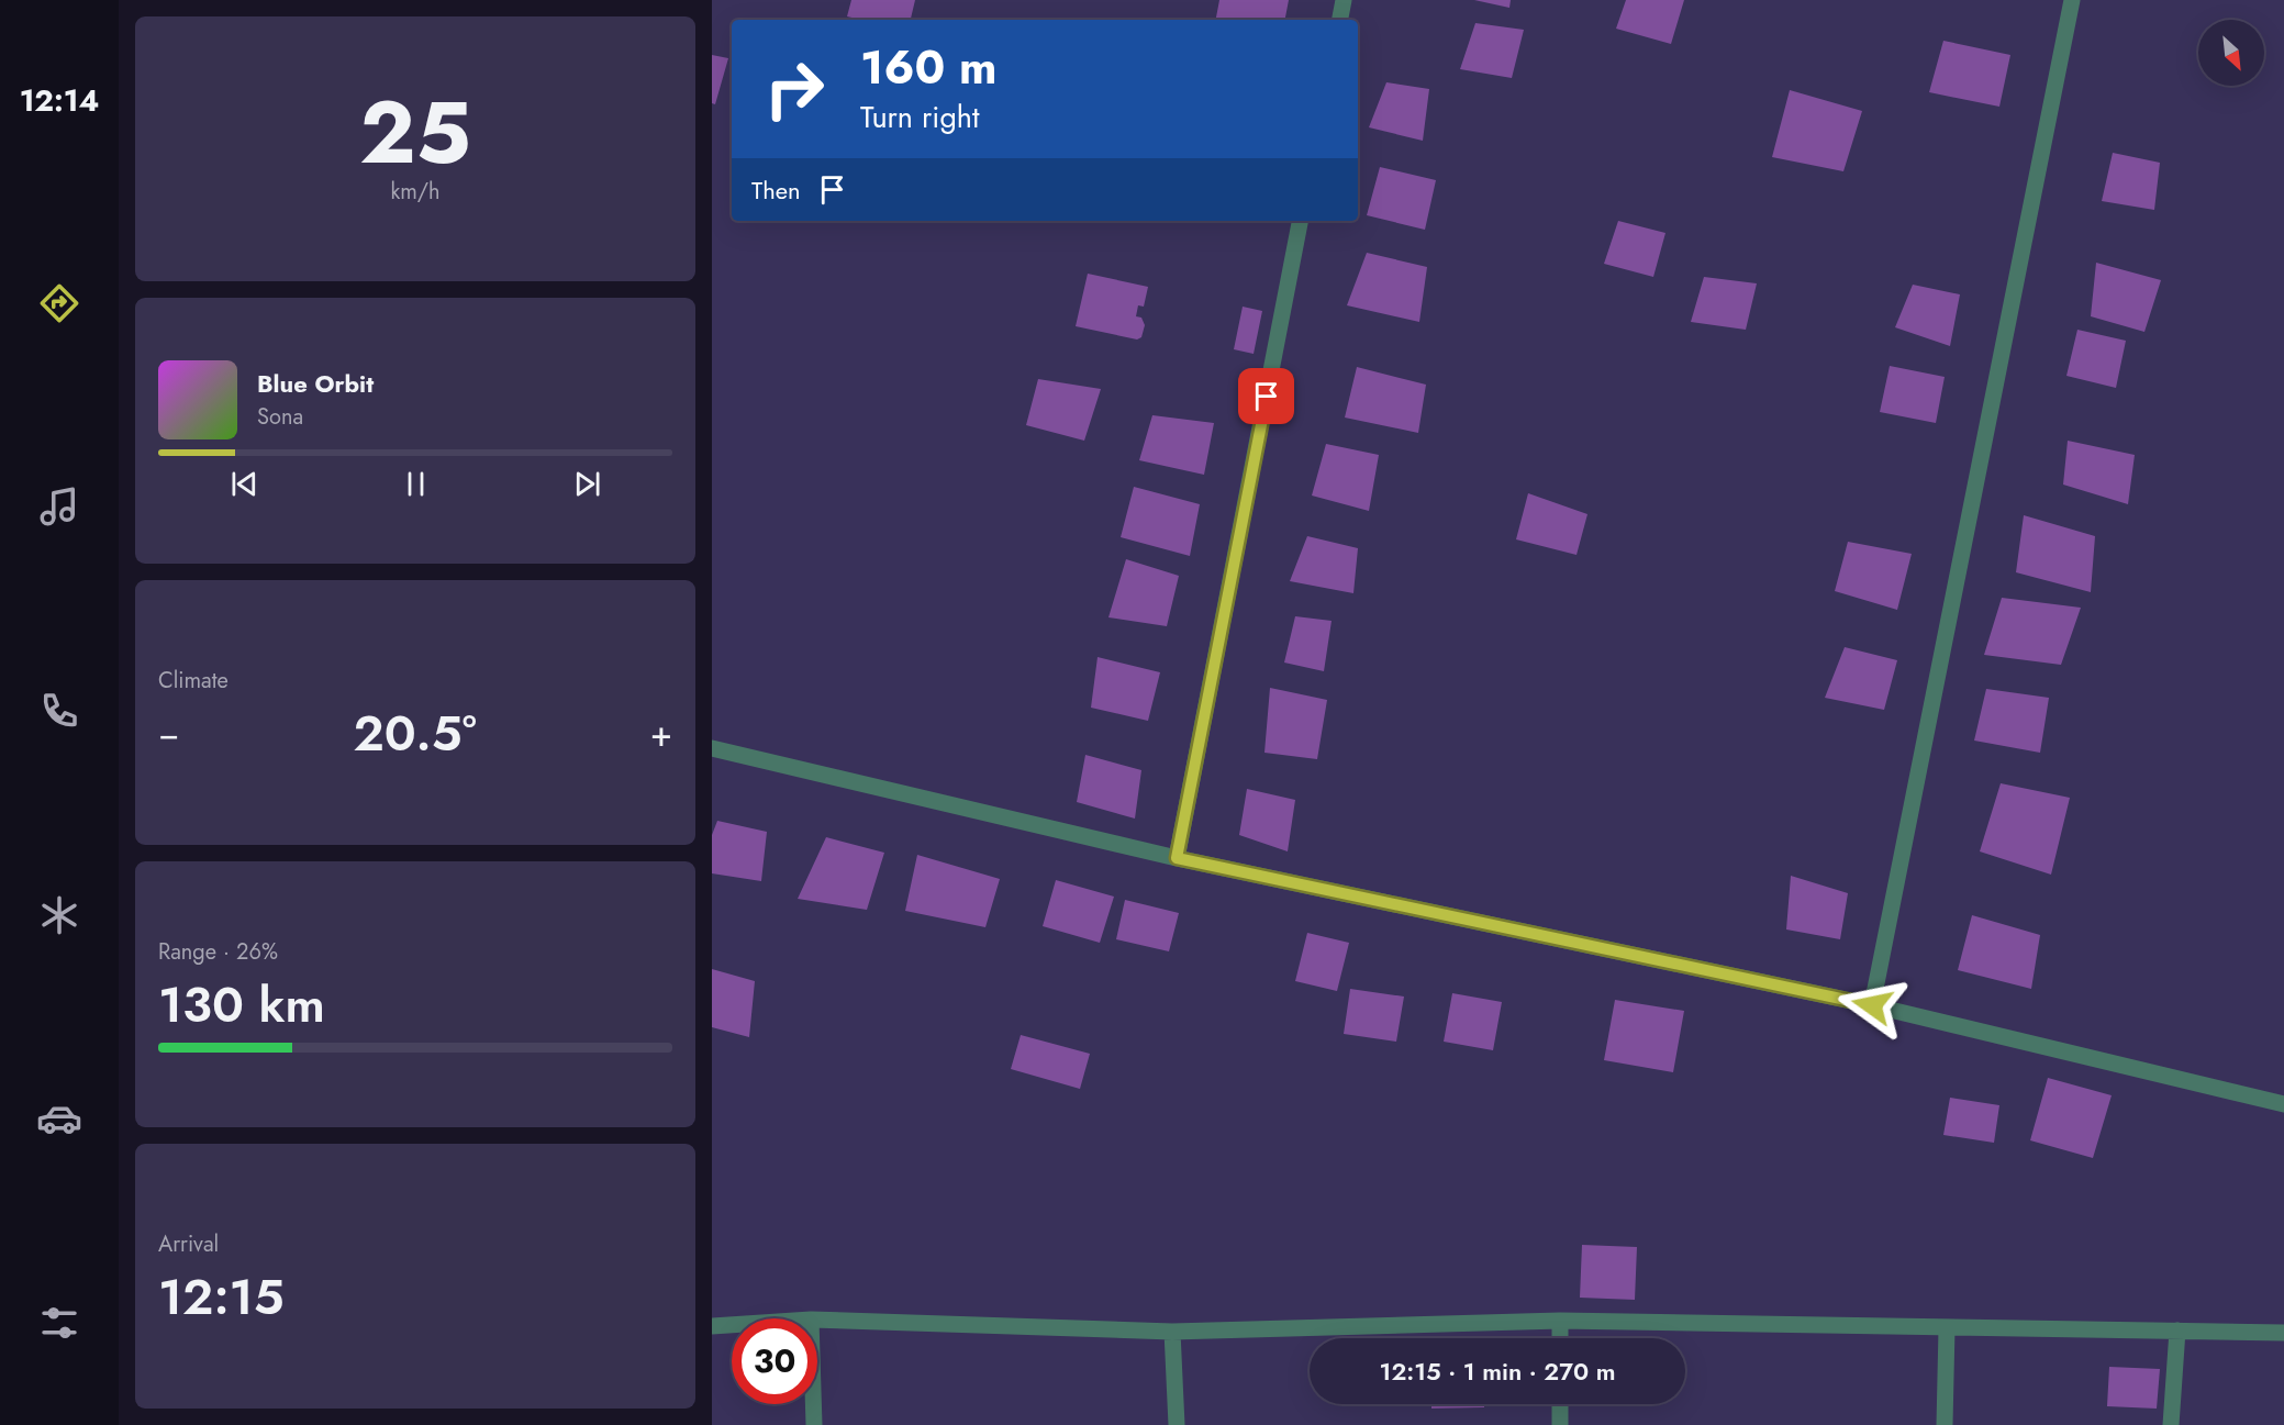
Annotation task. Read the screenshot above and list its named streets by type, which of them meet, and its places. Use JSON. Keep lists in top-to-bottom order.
{
  "north": "bottom right",
  "page": {
    "tabs": "12:14",
    "tile": [
      ["25", "km/h"],
      "Climate",
      ["Range · 26%", "130 km"],
      ["Arrival", "12:15"]
    ],
    "turn": ["160 m", "Turn right"],
    "then": "Then",
    "song": ["Blue Orbit", "Sona"],
    "heat": ["−", "20.5°", "+"],
    "limit": "30",
    "trip": "12:15 · 1 min · 270 m"
  }
}
